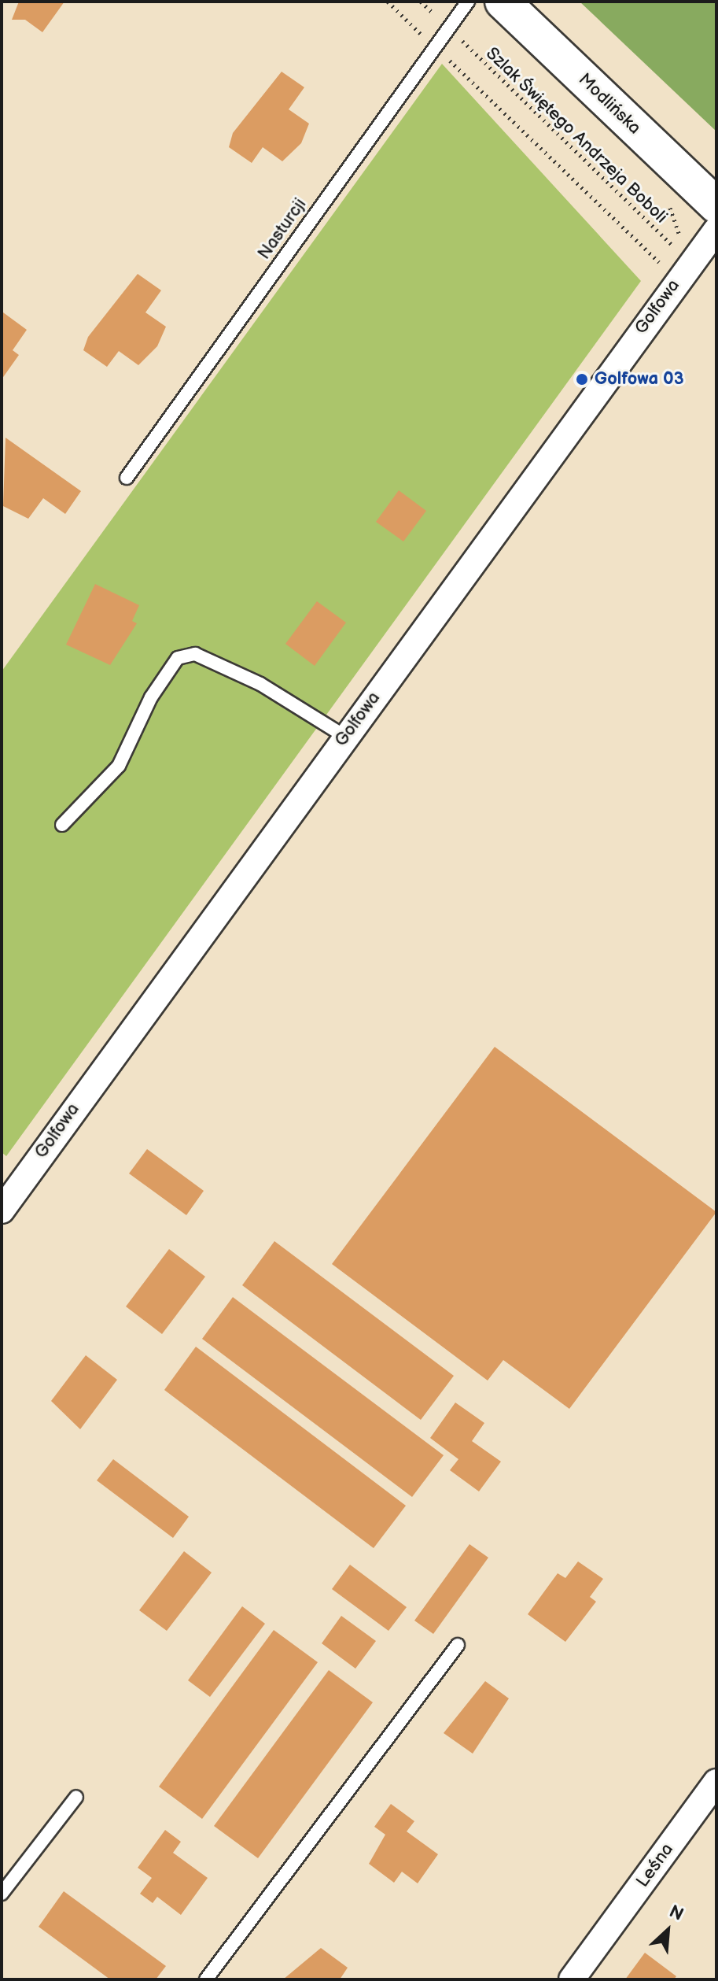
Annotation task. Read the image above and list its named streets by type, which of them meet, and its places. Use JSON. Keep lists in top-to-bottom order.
{
  "streets": {
    "main road": ["Modlińska"],
    "street": ["Golfowa", "Leśna"],
    "lane": ["Nasturcji"],
    "path": ["Szlak Świętego Andrzeja Boboli"]
  },
  "crossings": [
    ["Szlak Świętego Andrzeja Boboli", "Nasturcji"],
    ["Szlak Świętego Andrzeja Boboli", "Golfowa"]
  ],
  "places": ["Golfowa 03"],
  "north": "top right"
}
